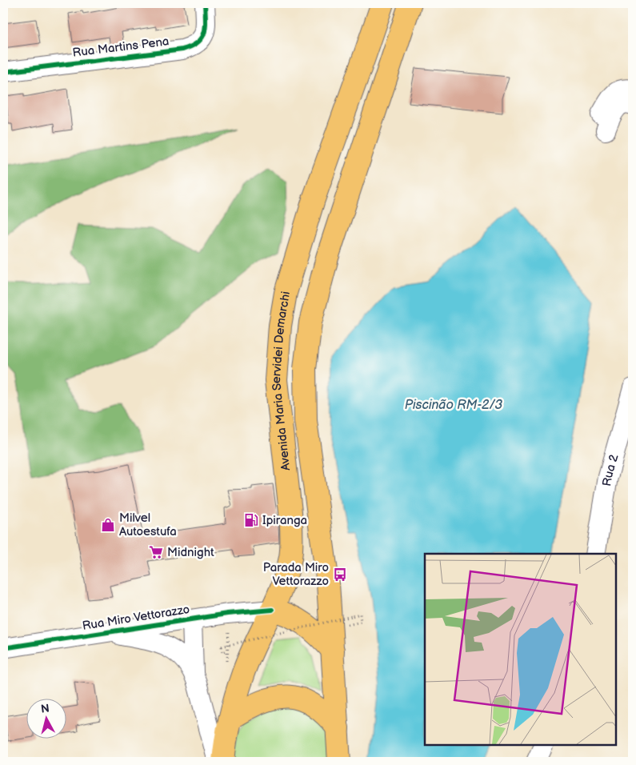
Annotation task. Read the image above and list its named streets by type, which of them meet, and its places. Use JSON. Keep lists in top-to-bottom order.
{
  "streets": {
    "main road": ["Avenida Maria Servidei Demarchi"],
    "street": ["Rua Martins Pena", "Rua 2", "Rua Miro Vettorazzo"]
  },
  "crossings": [
    ["Avenida Maria Servidei Demarchi", "Rua Miro Vettorazzo"]
  ],
  "water": ["Piscinão RM-2/3"],
  "places": {
    "fuel station": ["Ipiranga"],
    "shop": ["Milvel Autoestufa"],
    "supermarket": ["Midnight"],
    "bus stop": ["Parada Miro Vettorazzo"]
  },
  "north": "top"
}
